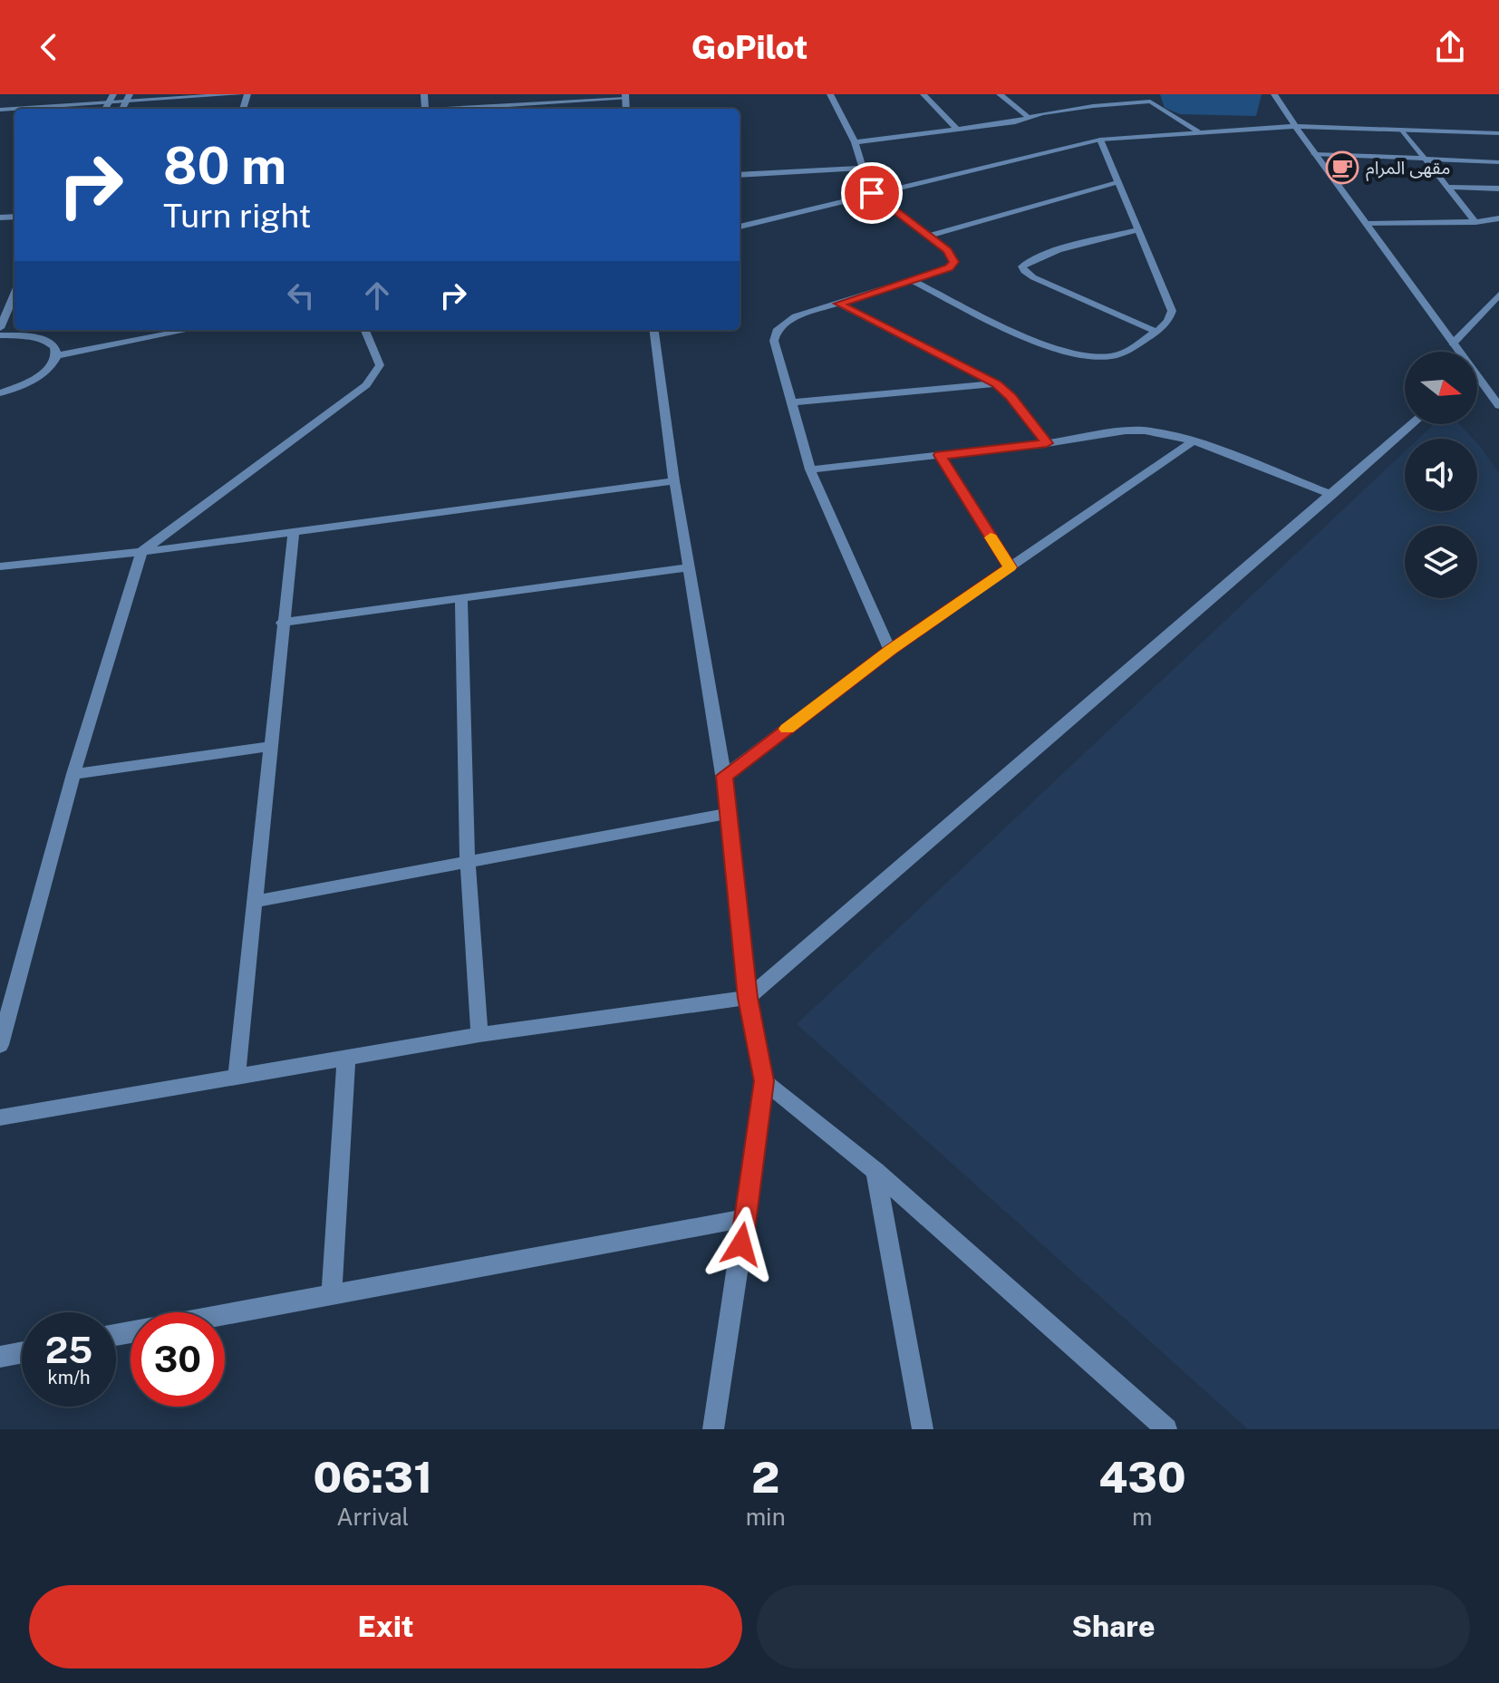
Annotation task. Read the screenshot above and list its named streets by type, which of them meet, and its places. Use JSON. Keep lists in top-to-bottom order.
{
  "places": {
    "cafe": ["مقهى المرام"]
  },
  "north": "right",
  "page": {
    "header": "GoPilot",
    "turn": ["80 m", "Turn right"],
    "speed": "25 km/h",
    "limit": "30",
    "eta": [
      "06:31",
      "Arrival",
      "2",
      "min",
      "430",
      "m"
    ],
    "buttons": ["Exit", "Share"]
  }
}
